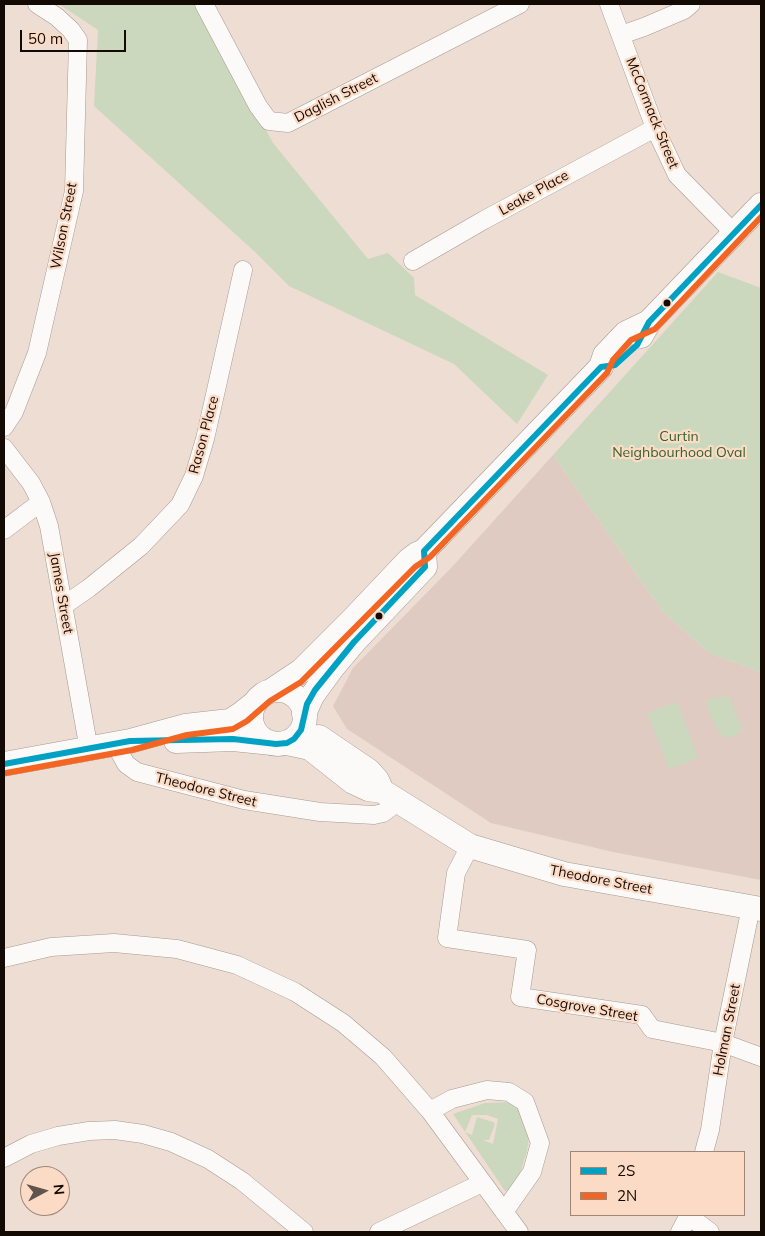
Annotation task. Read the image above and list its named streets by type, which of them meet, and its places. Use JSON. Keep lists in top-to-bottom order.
{
  "streets": {
    "main road": ["Theodore Street"],
    "street": [
      "Daglish Street",
      "McCormack Street",
      "Leake Place",
      "Wilson Street",
      "Rason Place",
      "James Street",
      "Cosgrove Street",
      "Holman Street"
    ]
  },
  "crossings": [
    ["McCormack Street", "Leake Place"],
    ["McCormack Street", "Theodore Street"],
    ["Rason Place", "James Street"],
    ["James Street", "Theodore Street"],
    ["Theodore Street", "Cosgrove Street"],
    ["Theodore Street", "Holman Street"],
    ["Cosgrove Street", "Holman Street"]
  ],
  "parks": ["Curtin Neighbourhood Oval"],
  "lines": ["transit line 2S", "transit line 2N"],
  "legend": ["2S", "2N"],
  "scale_bar": "50 m",
  "north": "right"
}
